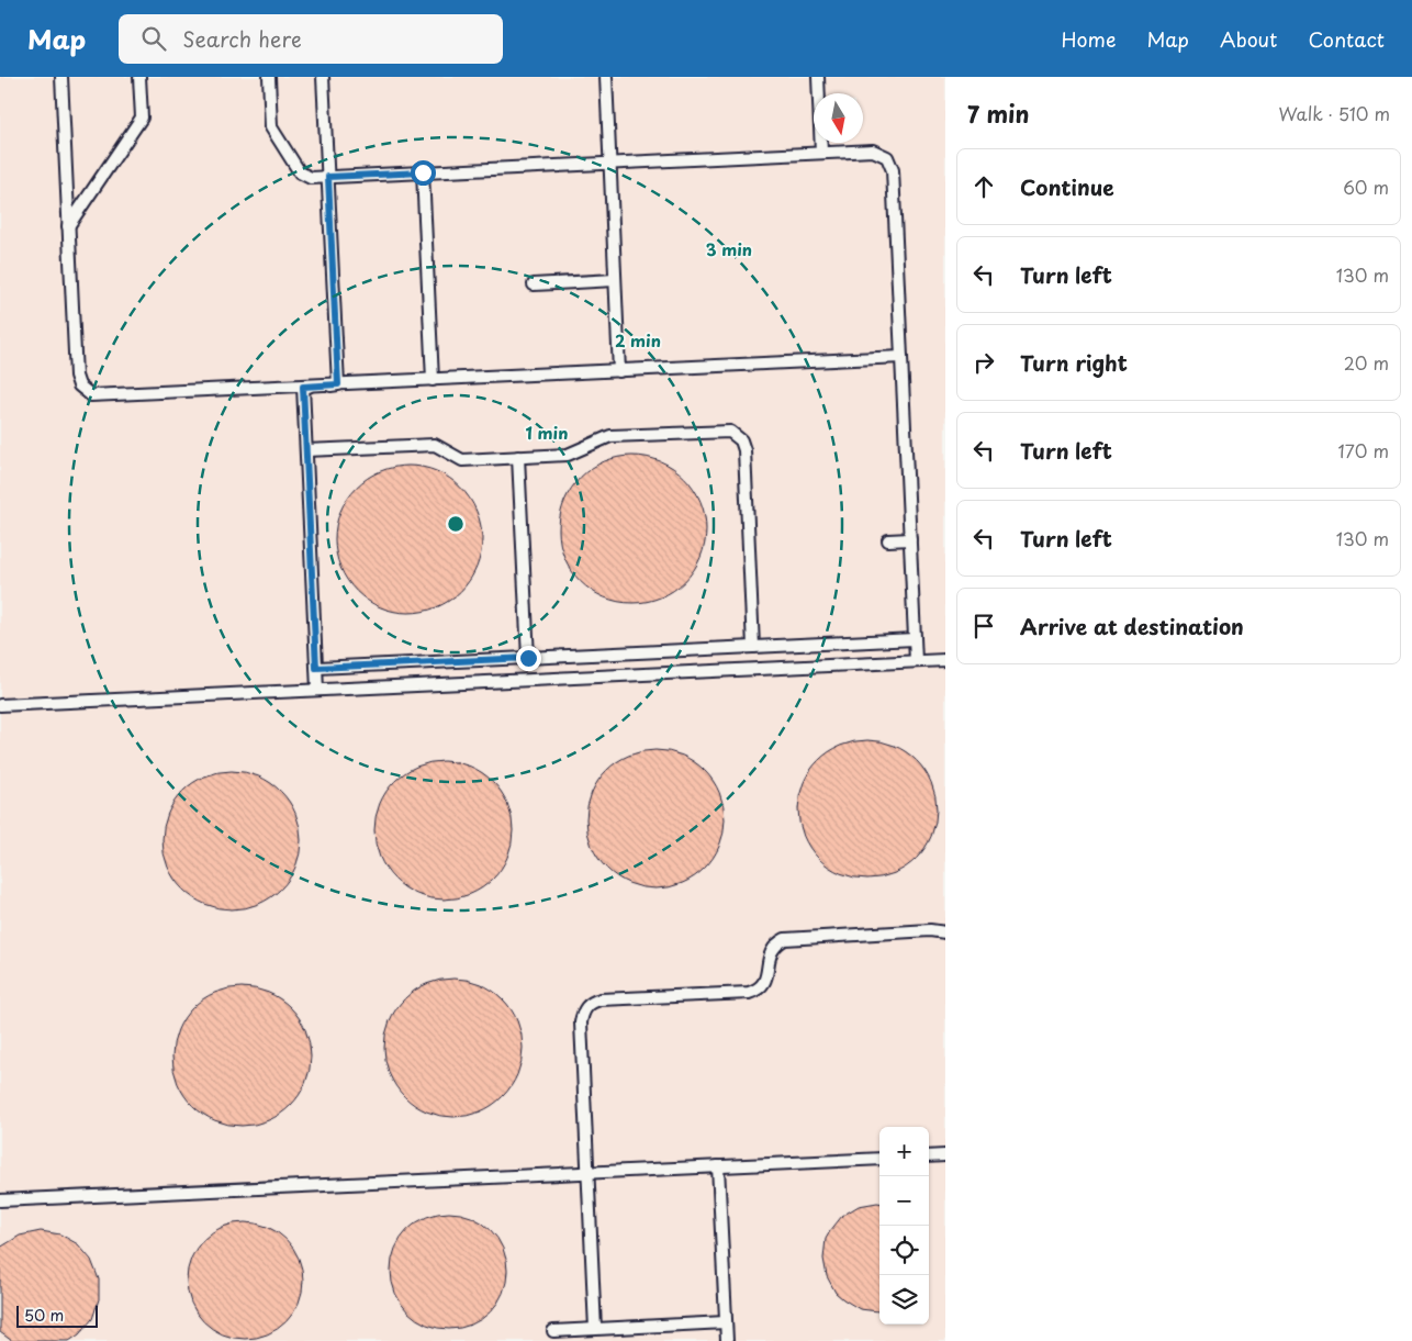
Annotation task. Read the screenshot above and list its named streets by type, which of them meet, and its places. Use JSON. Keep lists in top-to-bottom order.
{
  "scale_bar": "50 m",
  "north": "bottom",
  "page": {
    "header": "Map",
    "search": "Search here",
    "nav": [
      "Home",
      "Map",
      "About",
      "Contact"
    ],
    "heading": ["7 min", "Walk · 510 m"],
    "list": [
      ["Continue", "60 m"],
      ["Turn left", "130 m"],
      ["Turn right", "20 m"],
      ["Turn left", "170 m"],
      ["Turn left", "130 m"],
      "Arrive at destination"
    ],
    "map_buttons": ["+", "−"],
    "scale": "50 m"
  },
  "rings": ["3 min", "2 min", "1 min"]
}
